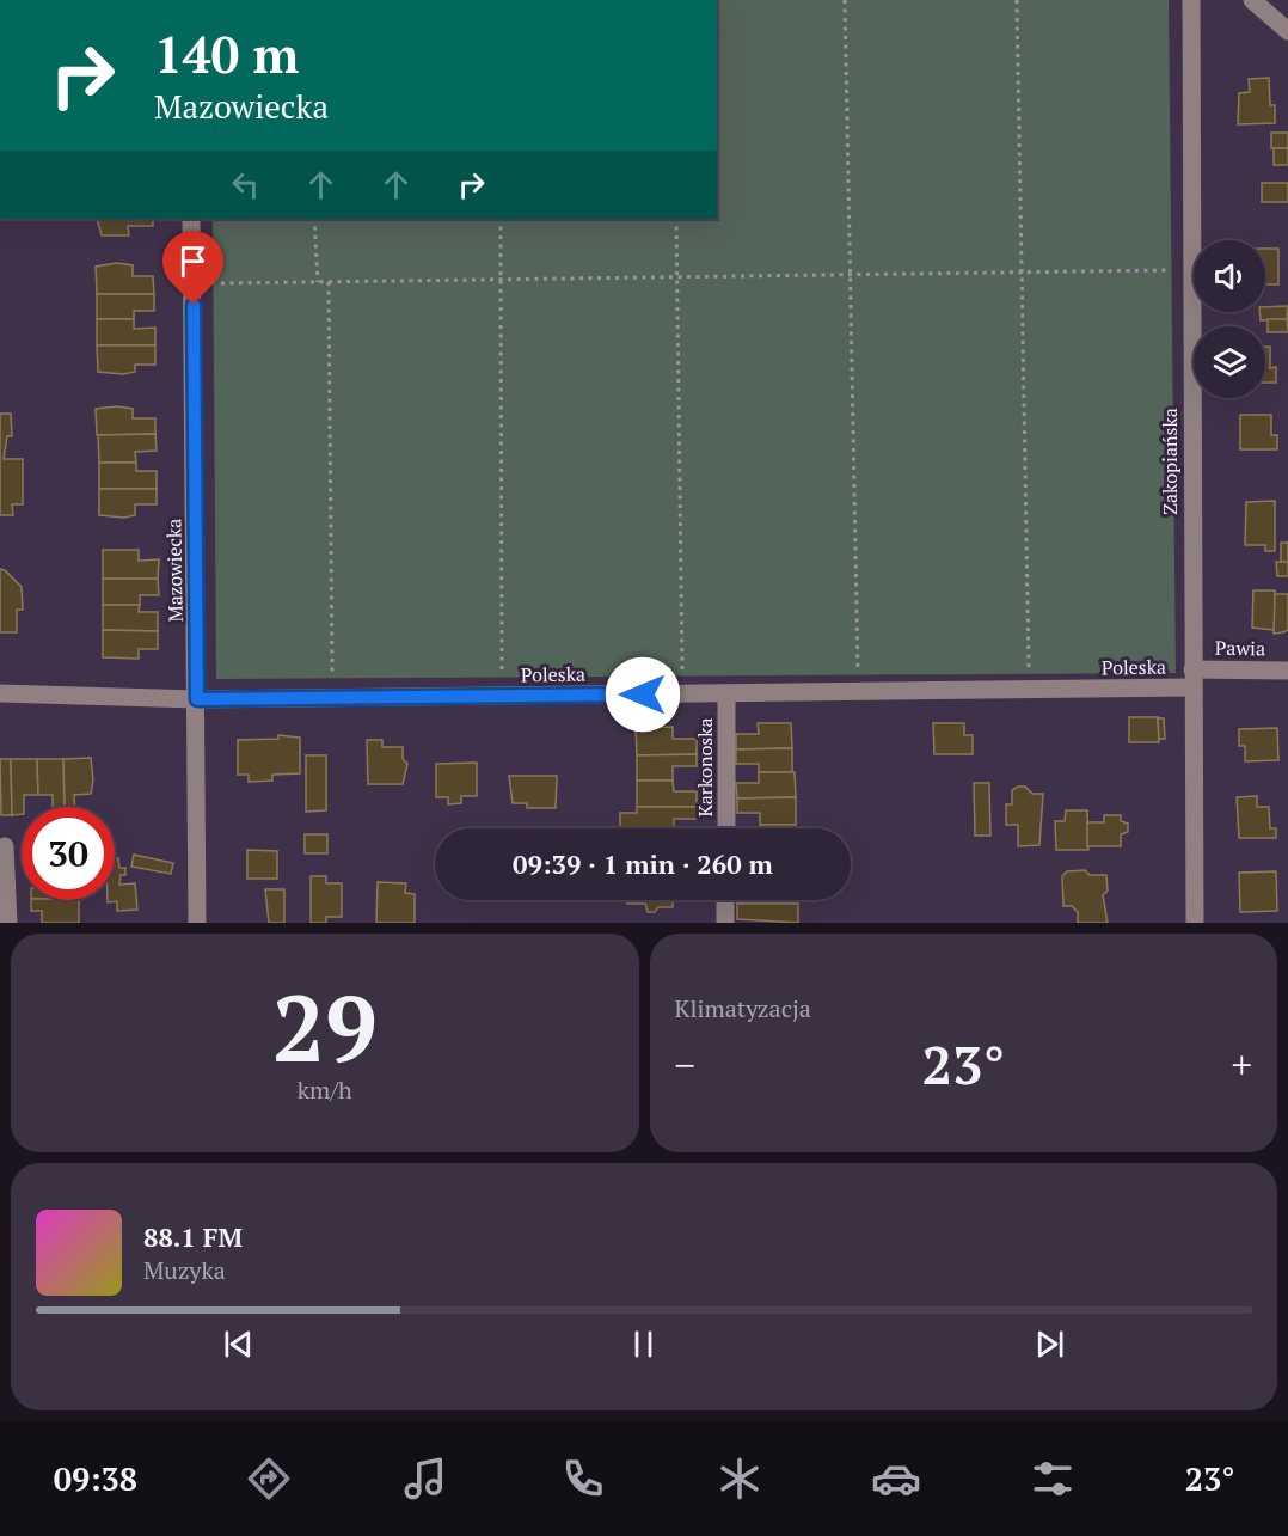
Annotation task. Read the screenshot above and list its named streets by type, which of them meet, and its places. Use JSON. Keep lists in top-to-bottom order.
{
  "streets": {
    "street": [
      "Zakopiańska",
      "Mazowiecka",
      "Pawia",
      "Poleska",
      "Karkonoska"
    ]
  },
  "crossings": [
    ["Zakopiańska", "Pawia"],
    ["Zakopiańska", "Poleska"],
    ["Mazowiecka", "Poleska"],
    ["Poleska", "Karkonoska"]
  ],
  "page": {
    "turn": ["140 m", "Mazowiecka"],
    "limit": "30",
    "trip": "09:39 · 1 min · 260 m",
    "tile": [
      ["29", "km/h"],
      "Klimatyzacja"
    ],
    "heat": ["−", "23°", "+"],
    "song": ["88.1 FM", "Muzyka"],
    "tabs": ["09:38", "23°"]
  }
}
